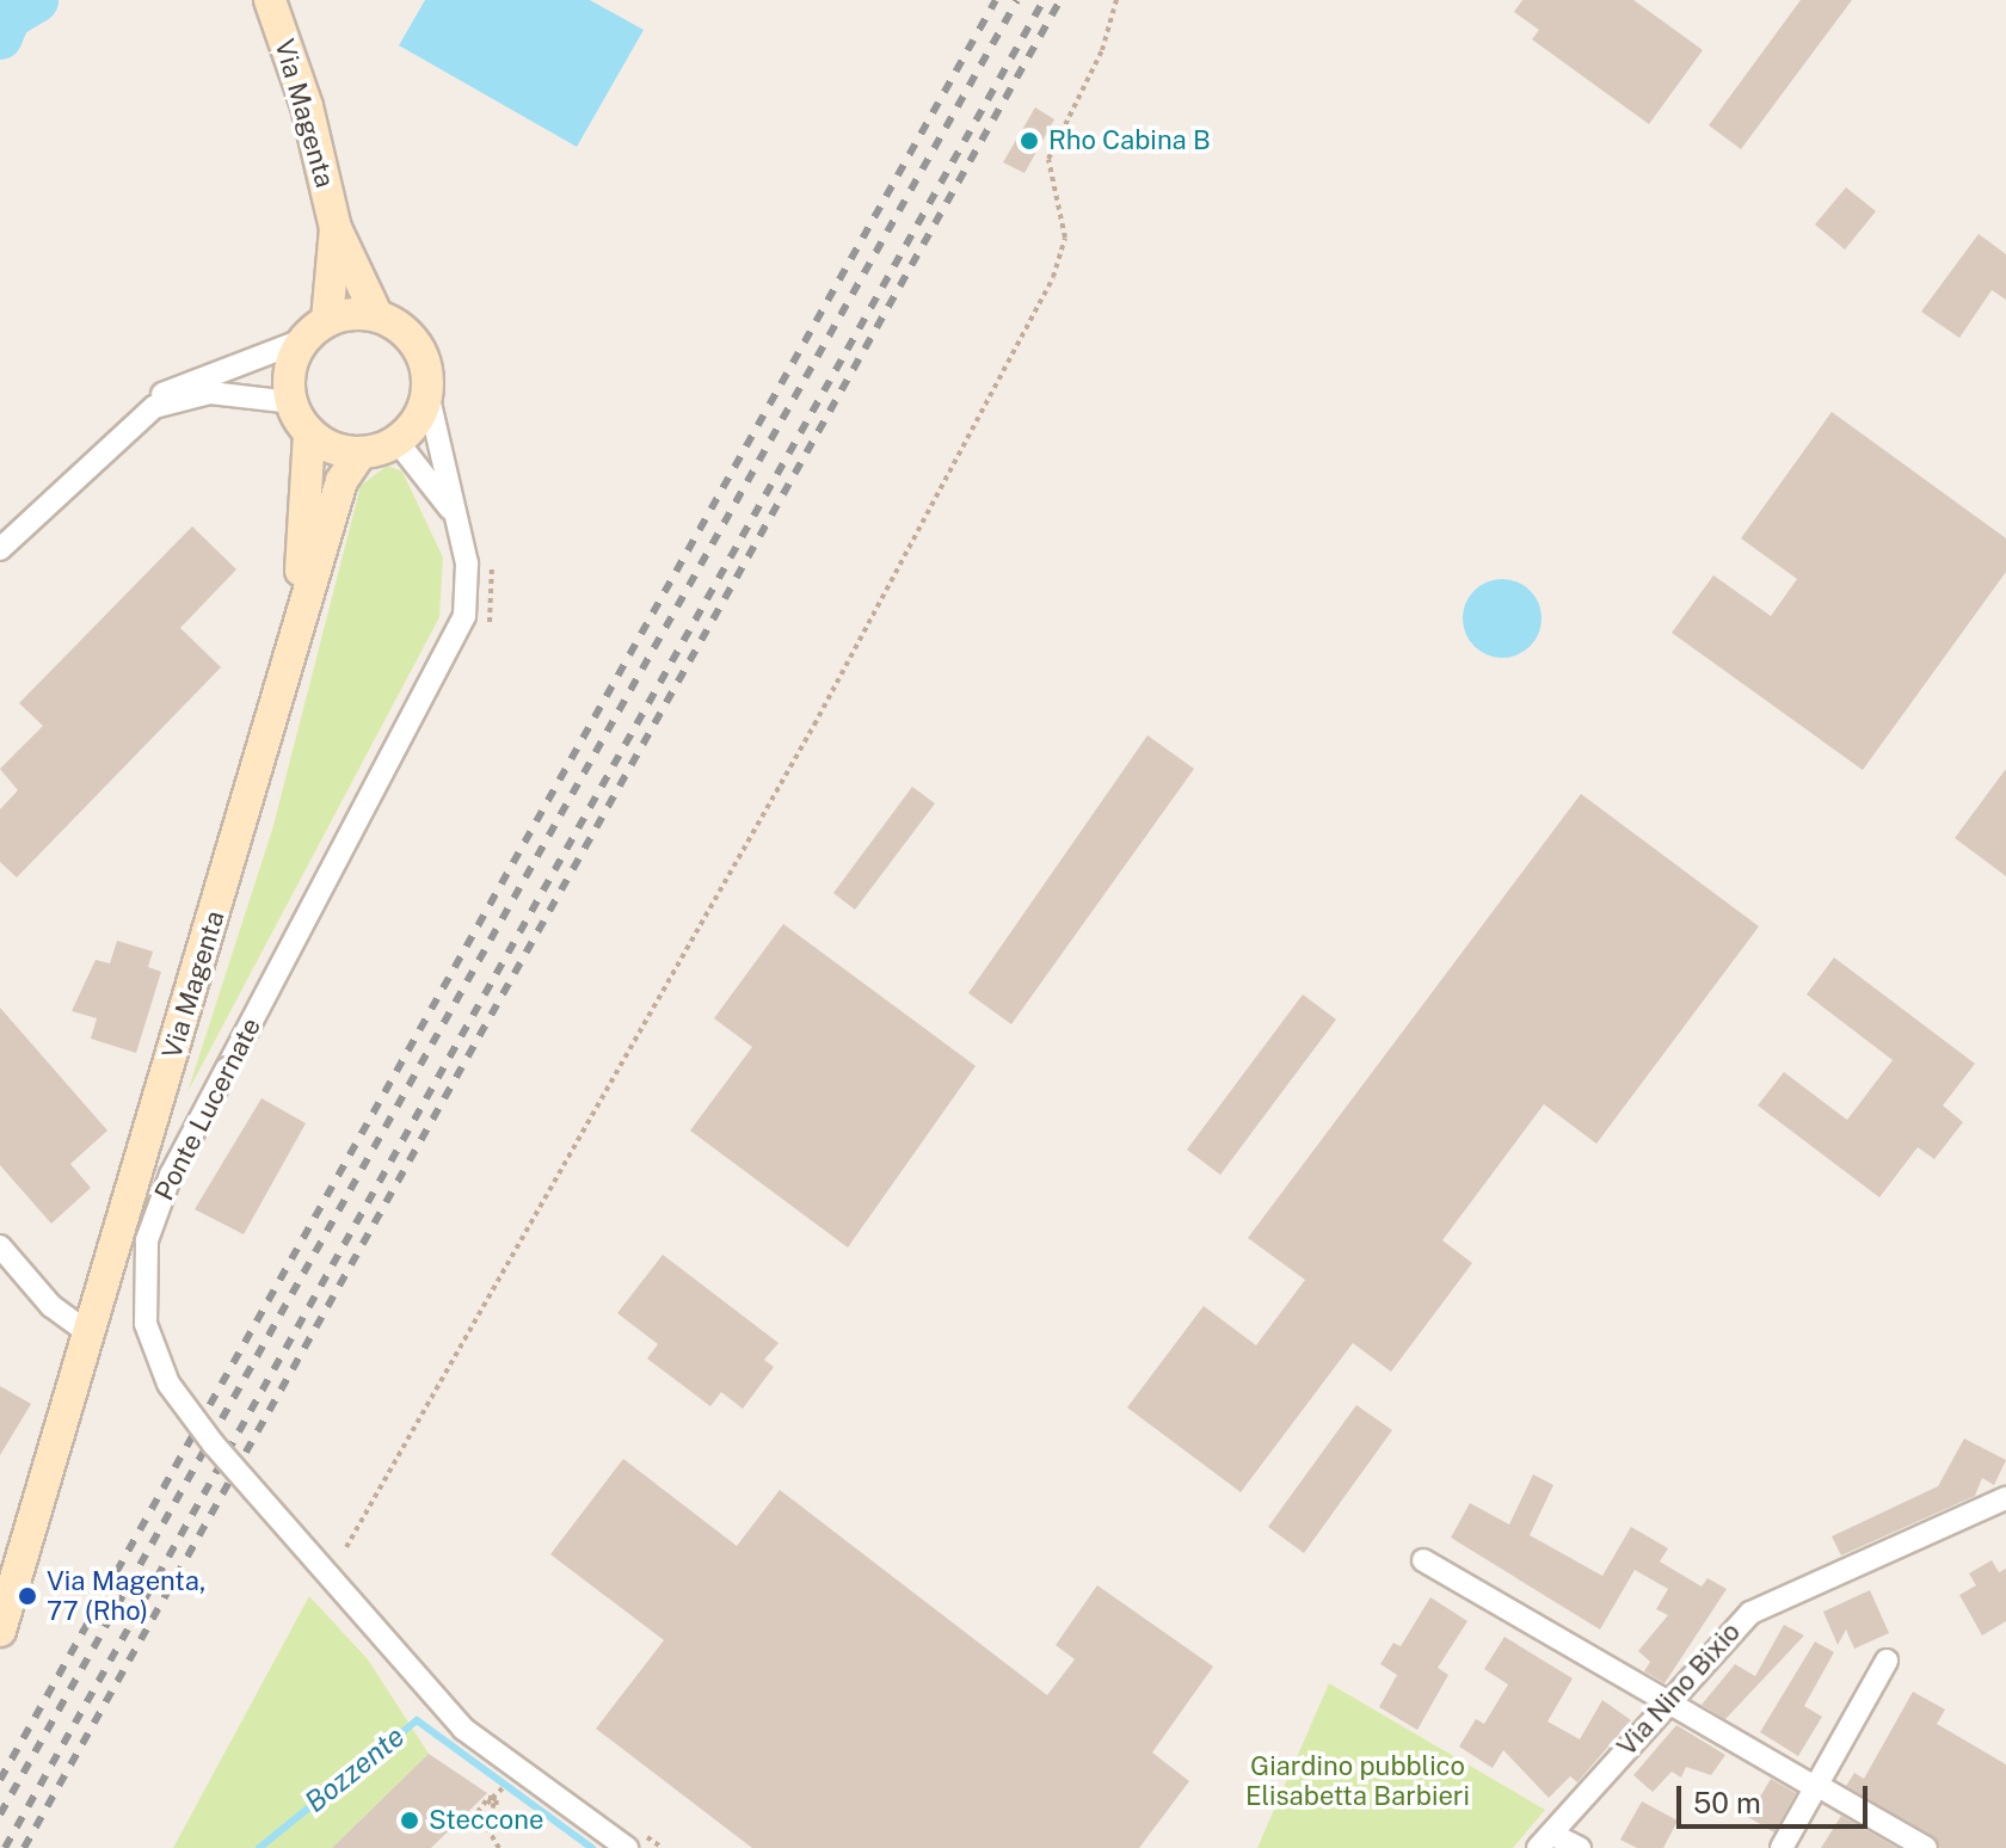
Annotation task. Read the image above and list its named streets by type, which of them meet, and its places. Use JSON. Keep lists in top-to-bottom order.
{
  "streets": {
    "street": ["Via Magenta", "Ponte Lucernate", "Via Nino Bixio"]
  },
  "crossings": [
    ["Via Magenta", "Ponte Lucernate"]
  ],
  "water": ["Bozzente"],
  "parks": ["Giardino pubblico Elisabetta Barbieri"],
  "places": ["Rho Cabina B", "Via Magenta, 77 (Rho)", "Steccone"],
  "scale_bar": "50 m"
}
